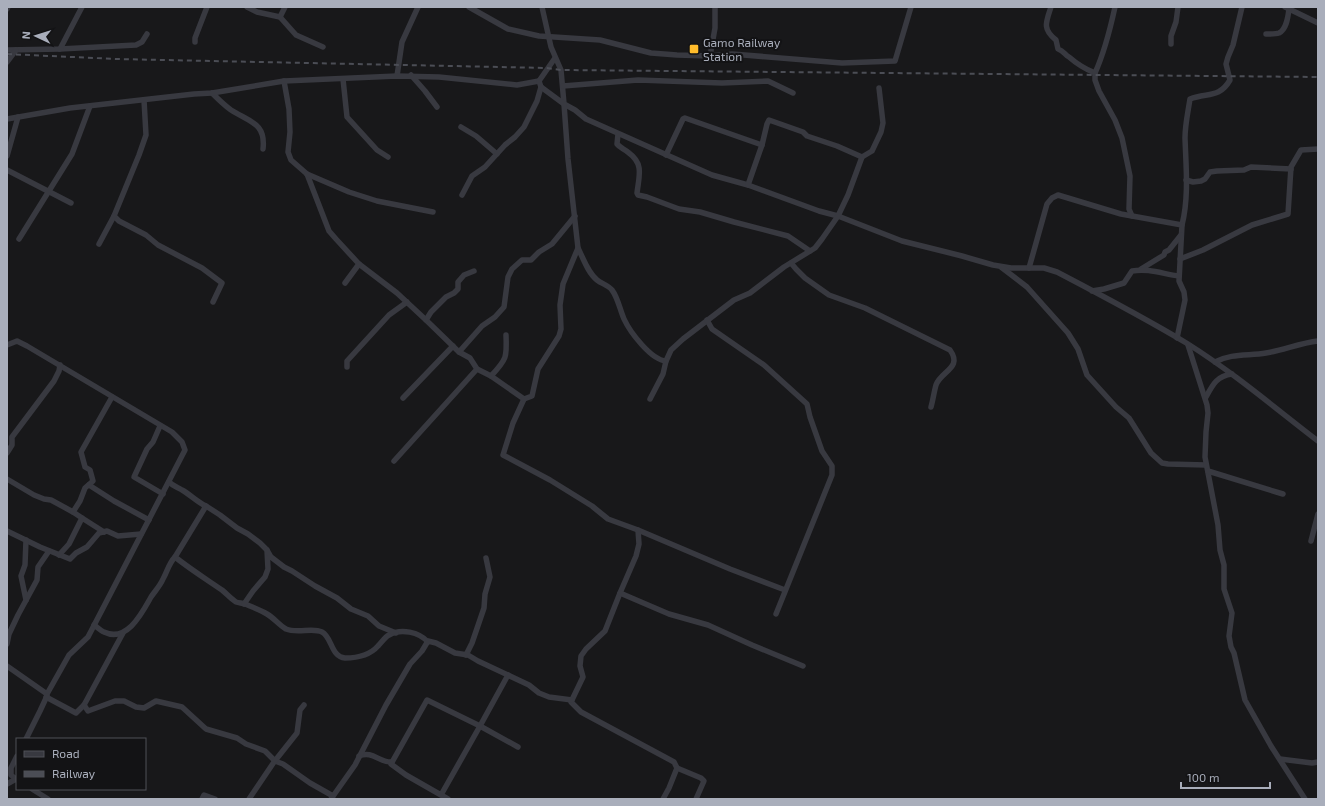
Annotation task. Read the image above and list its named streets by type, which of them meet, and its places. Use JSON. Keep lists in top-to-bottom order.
{
  "places": {
    "transit": ["Gamo Railway Station"]
  },
  "legend": ["Road", "Railway"],
  "scale_bar": "100 m",
  "north": "left"
}
